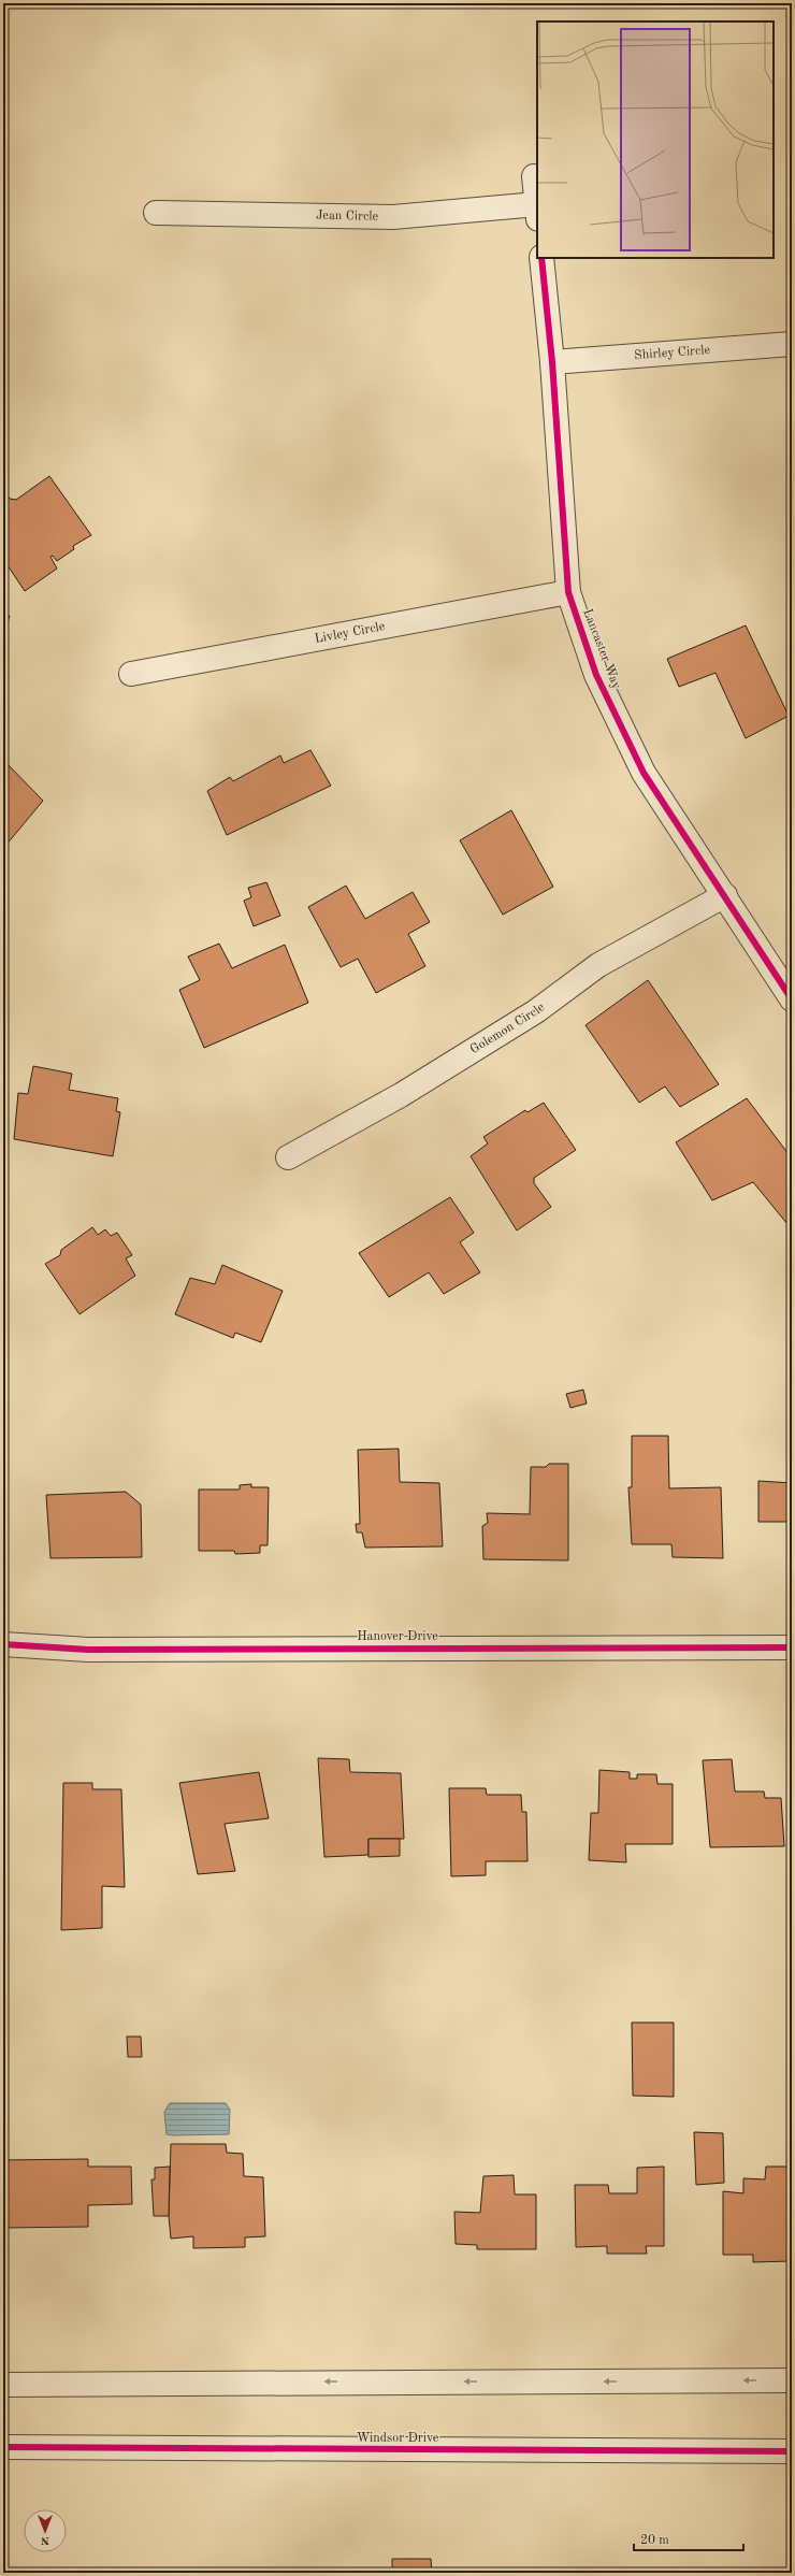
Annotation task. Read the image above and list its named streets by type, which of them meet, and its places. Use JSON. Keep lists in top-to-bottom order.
{
  "streets": {
    "street": [
      "Jean Circle",
      "Shirley Circle",
      "Livley Circle",
      "Lancaster Way",
      "Golemon Circle",
      "Hanover Drive",
      "Windsor Drive"
    ]
  },
  "crossings": [
    ["Shirley Circle", "Lancaster Way"],
    ["Livley Circle", "Lancaster Way"],
    ["Lancaster Way", "Golemon Circle"]
  ],
  "scale_bar": "20 m",
  "north": "bottom"
}
